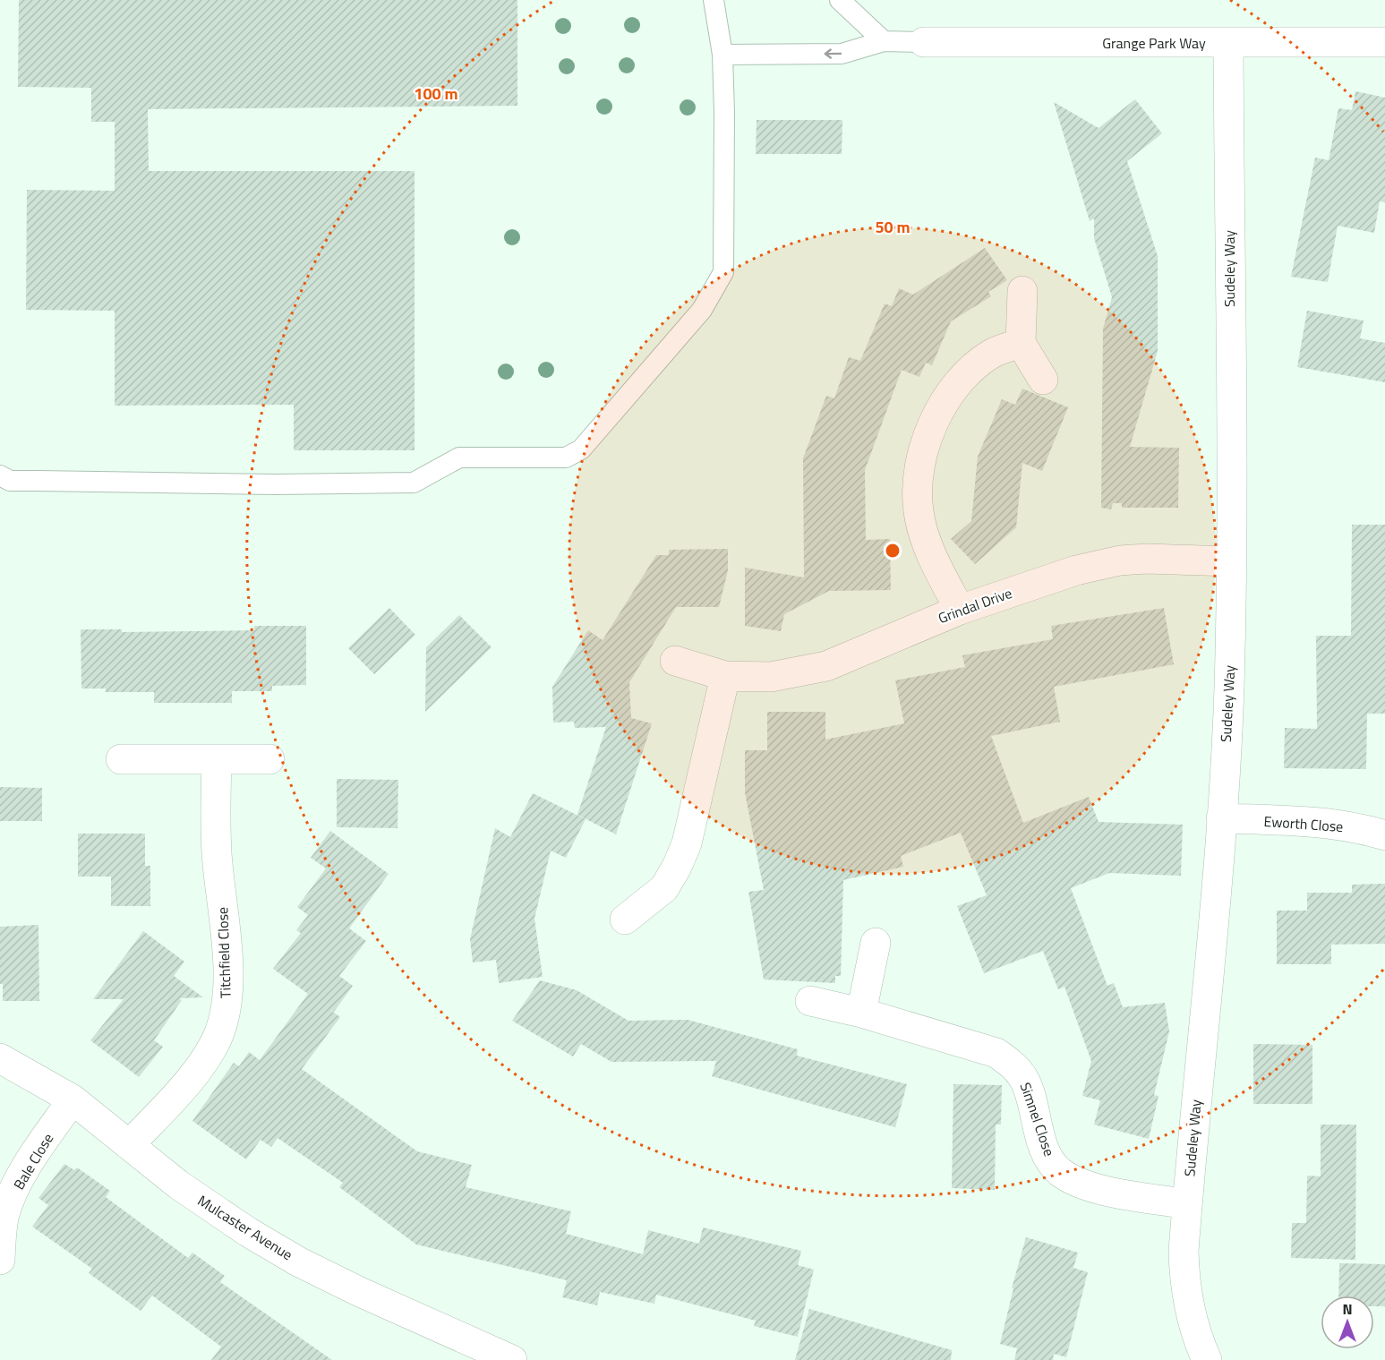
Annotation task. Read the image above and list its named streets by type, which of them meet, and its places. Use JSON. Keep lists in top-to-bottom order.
{
  "streets": {
    "street": [
      "Grange Park Way",
      "Sudeley Way",
      "Grindal Drive",
      "Eworth Close",
      "Titchfield Close",
      "Simnel Close",
      "Bale Close",
      "Mulcaster Avenue"
    ]
  },
  "crossings": [
    ["Grange Park Way", "Sudeley Way"],
    ["Sudeley Way", "Grindal Drive"],
    ["Sudeley Way", "Eworth Close"],
    ["Sudeley Way", "Simnel Close"],
    ["Titchfield Close", "Mulcaster Avenue"],
    ["Bale Close", "Mulcaster Avenue"]
  ],
  "north": "top",
  "rings": ["100 m", "50 m"]
}
